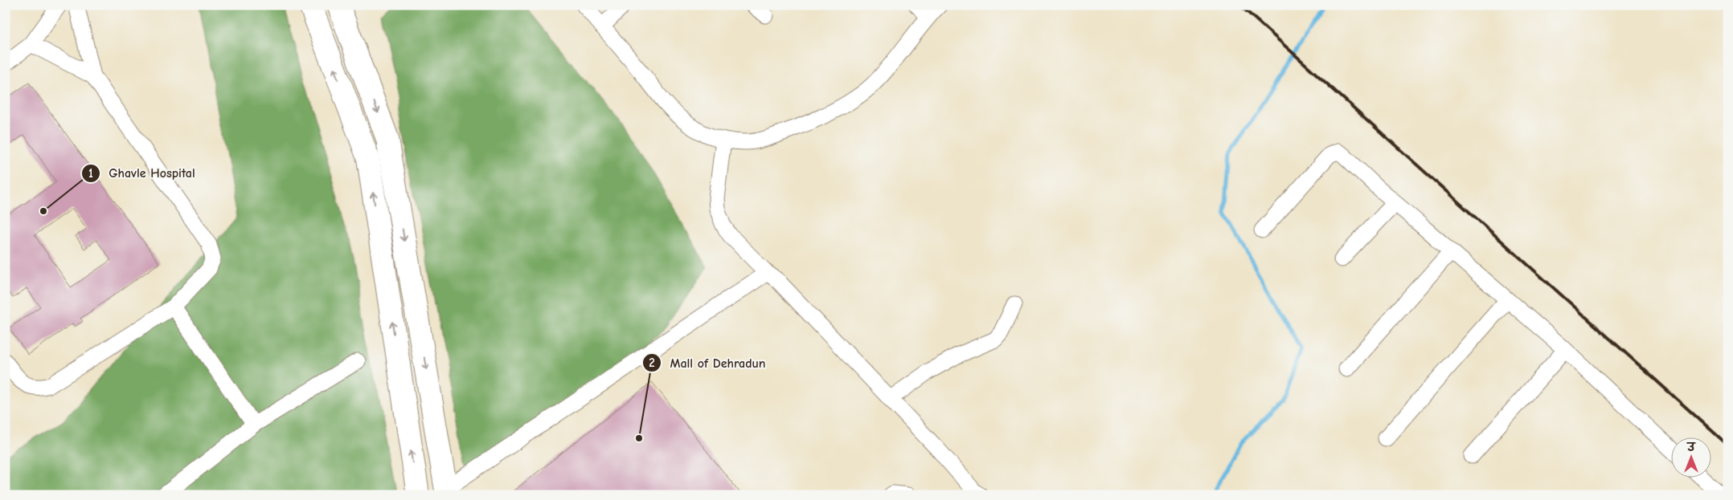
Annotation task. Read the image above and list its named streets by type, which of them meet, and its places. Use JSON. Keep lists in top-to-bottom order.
{
  "places": ["Ghavle Hospital", "Mall of Dehradun"],
  "north": "top"
}
